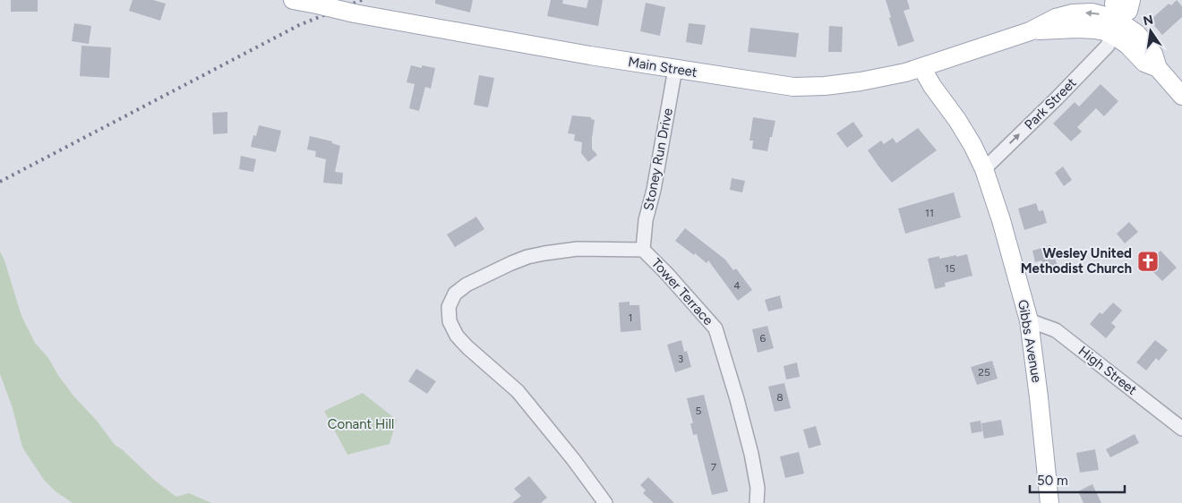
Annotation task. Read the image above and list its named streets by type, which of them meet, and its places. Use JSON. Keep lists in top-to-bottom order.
{
  "streets": {
    "main road": ["Main Street", "Gibbs Avenue"],
    "street": [
      "Park Street",
      "Stoney Run Drive",
      "Tower Terrace",
      "High Street"
    ]
  },
  "crossings": [
    ["Main Street", "Park Street"],
    ["Main Street", "Stoney Run Drive"],
    ["Main Street", "Gibbs Avenue"],
    ["Park Street", "Gibbs Avenue"],
    ["Stoney Run Drive", "Tower Terrace"],
    ["Gibbs Avenue", "High Street"]
  ],
  "one_way": ["Park Street"],
  "parks": ["Conant Hill"],
  "places": {
    "church": ["Wesley United Methodist Church"]
  },
  "house_numbers": [
    "11",
    "15",
    "4",
    "1",
    "6",
    "3",
    "25",
    "8",
    "5",
    "7"
  ],
  "scale_bar": "50 m",
  "north": "top"
}
